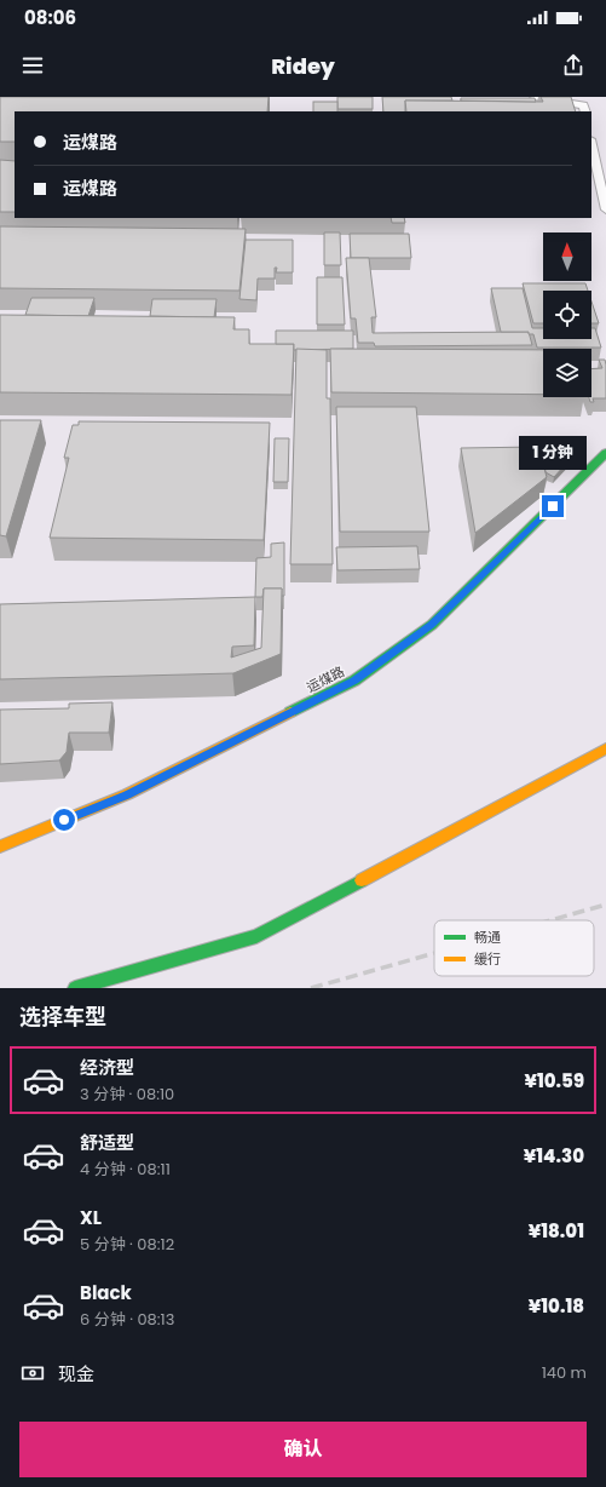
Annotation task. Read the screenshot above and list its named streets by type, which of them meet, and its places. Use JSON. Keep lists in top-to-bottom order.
{
  "streets": {
    "street": ["运煤路"]
  },
  "legend": ["畅通", "缓行"],
  "north": "top",
  "page": {
    "status": "08:06",
    "header": "Ridey",
    "banner": ["运煤路", "运煤路"],
    "bubble": "1 分钟",
    "heading": "选择车型",
    "list": [
      {
        "name": "经济型",
        "note": "3 分钟 · 08:10",
        "value": "¥10.59"
      },
      {
        "name": "舒适型",
        "note": "4 分钟 · 08:11",
        "value": "¥14.30"
      },
      {
        "name": "XL",
        "note": "5 分钟 · 08:12",
        "value": "¥18.01"
      },
      {
        "name": "Black",
        "note": "6 分钟 · 08:13",
        "value": "¥10.18"
      }
    ],
    "pay": ["现金", "140 m"],
    "buttons": "确认"
  }
}
